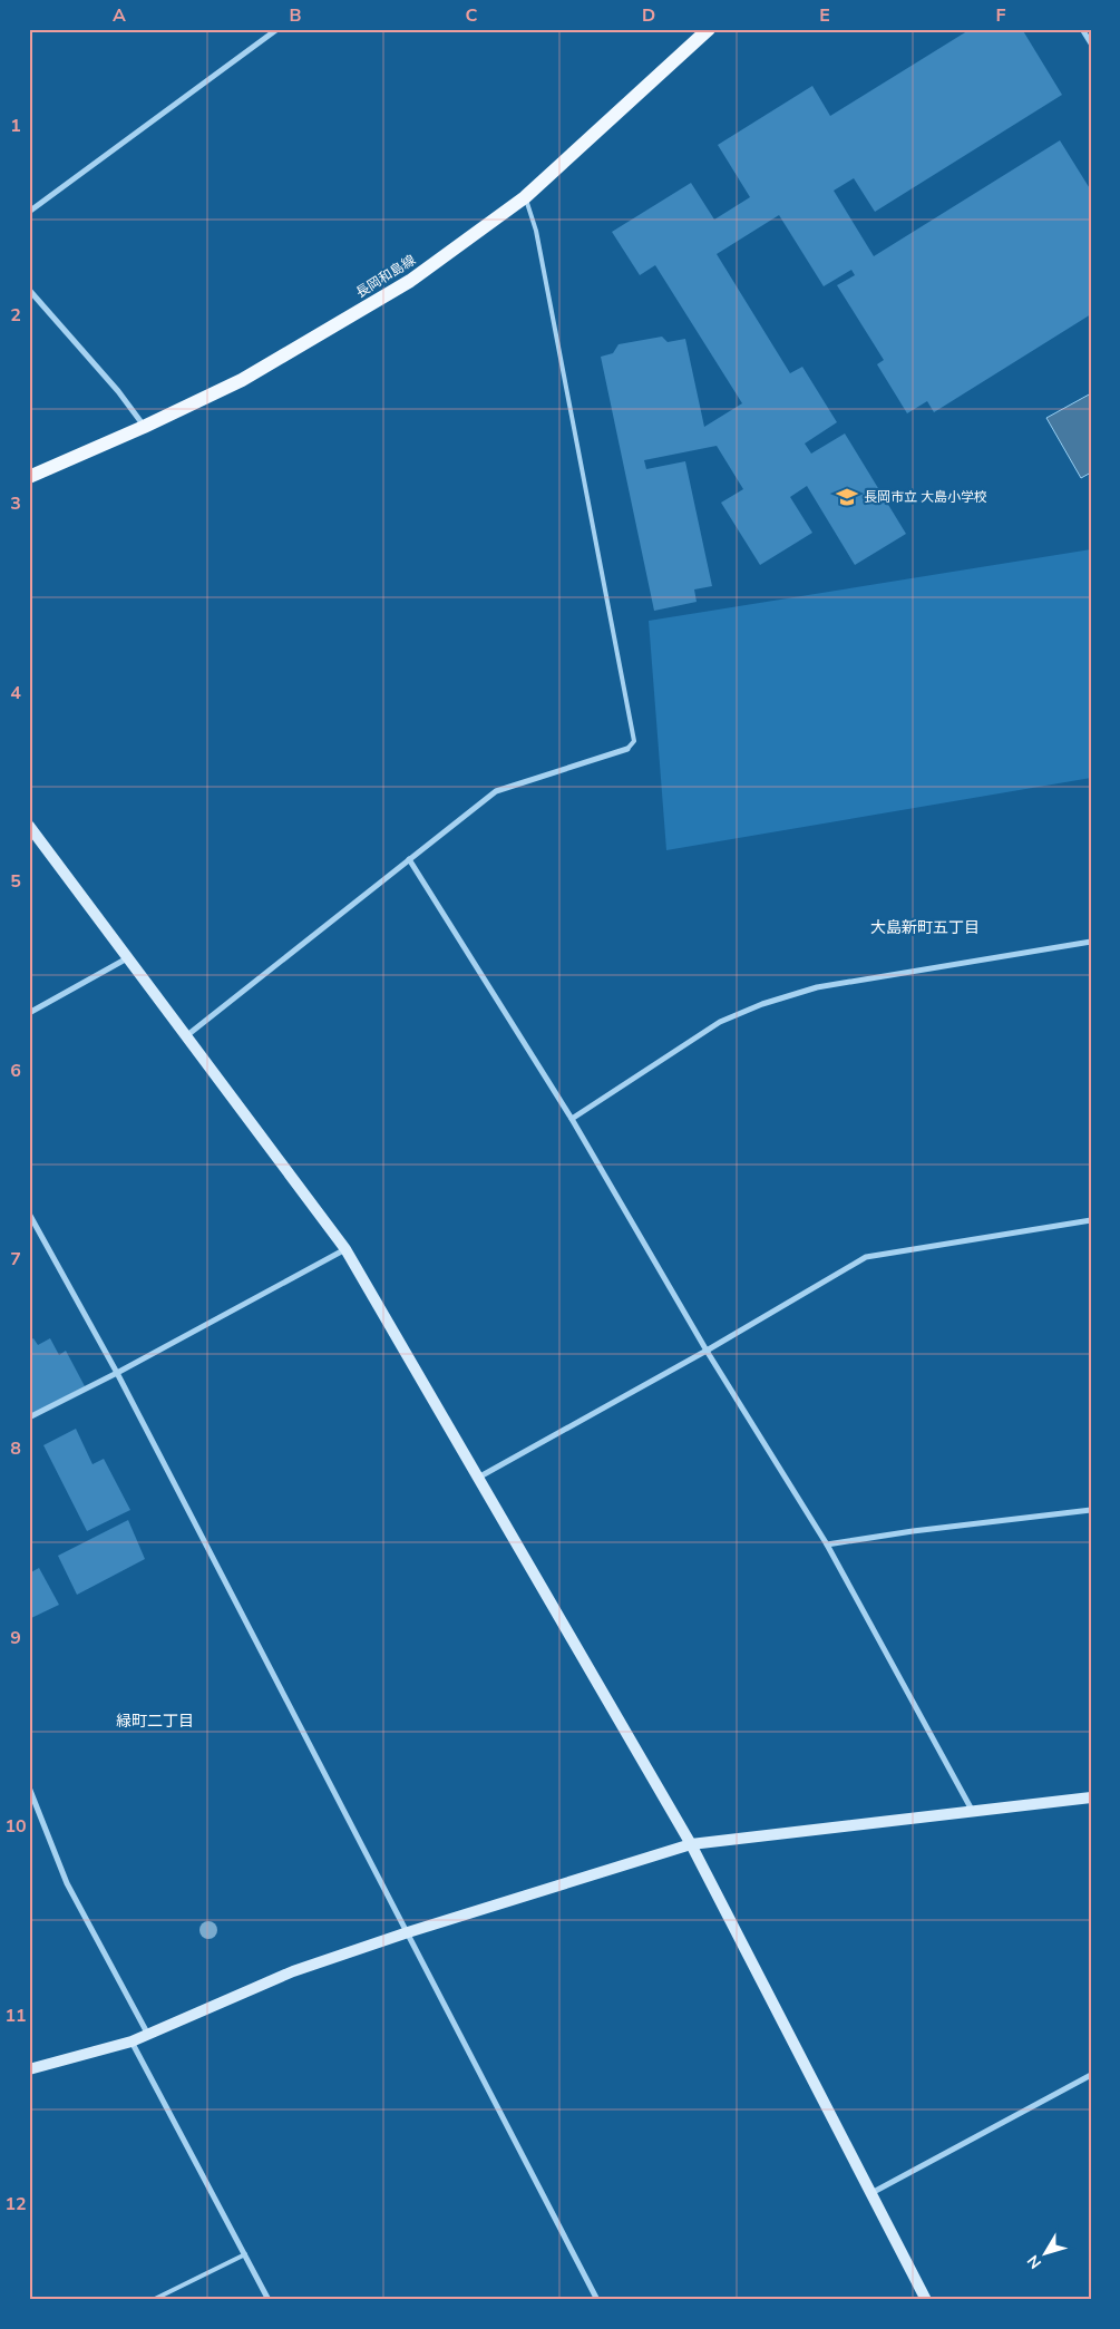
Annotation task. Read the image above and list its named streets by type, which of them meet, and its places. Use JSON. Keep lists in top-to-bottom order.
{
  "streets": {
    "main road": ["長岡和島線"]
  },
  "districts": ["大島新町五丁目", "緑町二丁目"],
  "places": {
    "school or university": ["長岡市立 大島小学校"]
  },
  "north": "bottom left",
  "grid": {
    "columns": [
      "A",
      "B",
      "C",
      "D",
      "E",
      "F"
    ],
    "rows": [
      "1",
      "2",
      "3",
      "4",
      "5",
      "6",
      "7",
      "8",
      "9",
      "10",
      "11",
      "12"
    ]
  }
}
